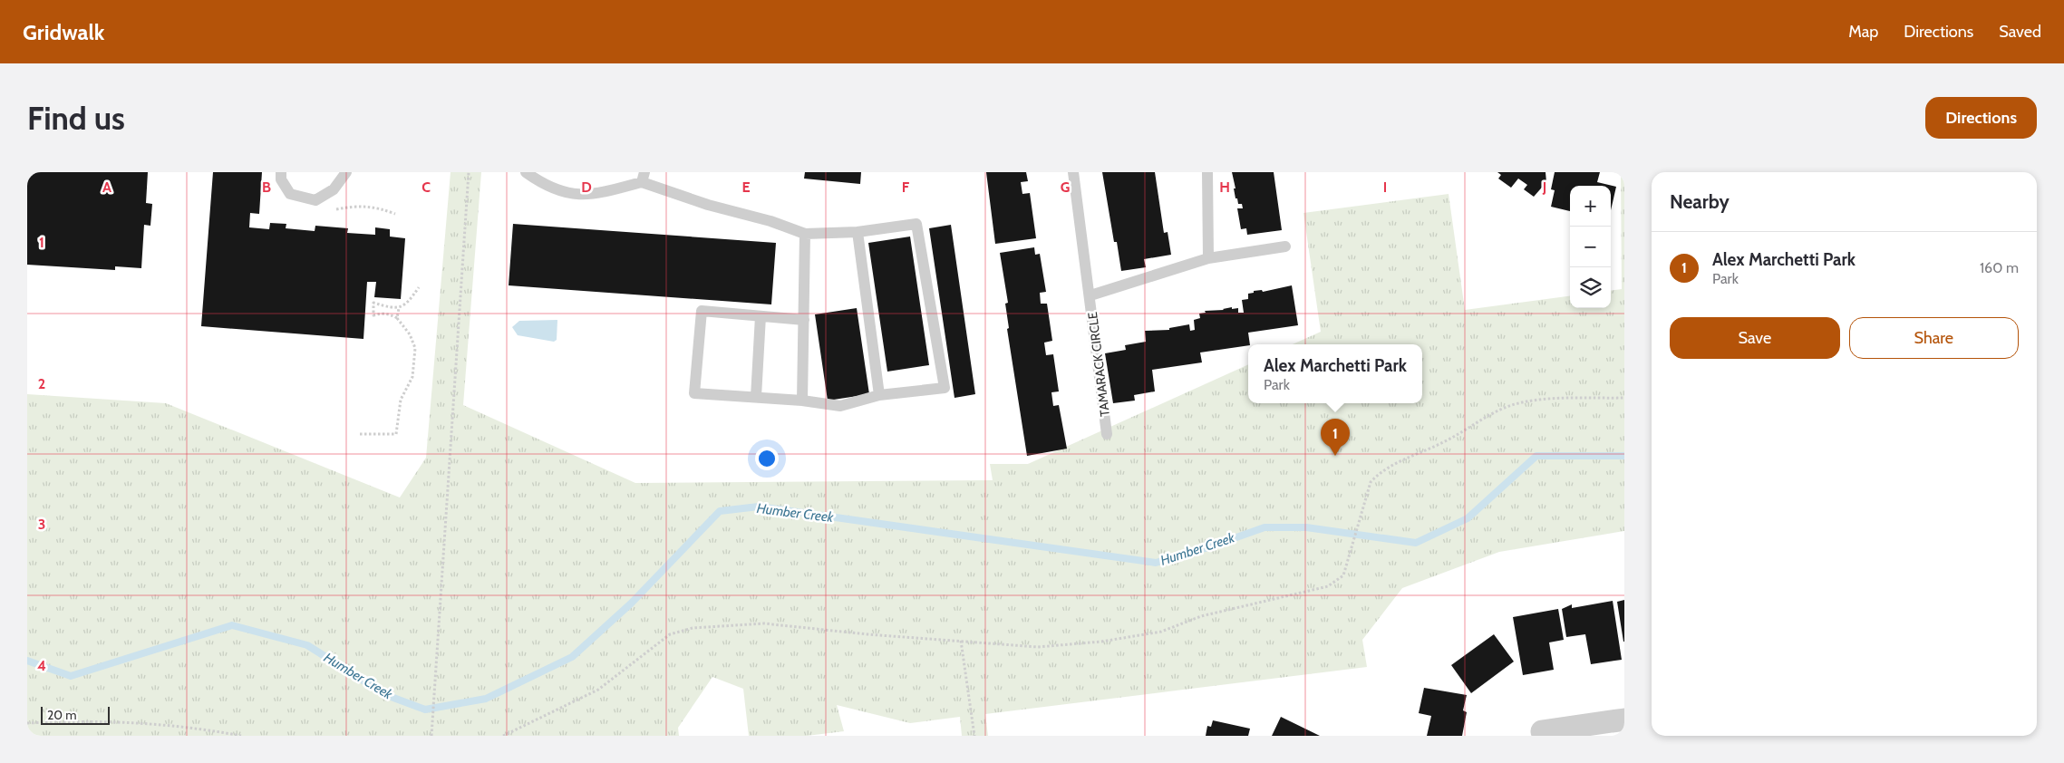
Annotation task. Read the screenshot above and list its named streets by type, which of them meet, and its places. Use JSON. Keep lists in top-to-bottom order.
{
  "streets": {
    "lane": ["TAMARACK CIRCLE"]
  },
  "water": ["Humber Creek"],
  "scale_bar": "20 m",
  "page": {
    "header": "Gridwalk",
    "nav": ["Map", "Directions", "Saved"],
    "buttons": [
      "Directions",
      ["Save", "Share"]
    ],
    "title": "Find us",
    "heading": "Nearby",
    "map_buttons": ["+", "−"],
    "list": [
      {
        "mark": "1",
        "name": "Alex Marchetti Park",
        "note": "Park",
        "value": "160 m"
      }
    ],
    "popup": ["Alex Marchetti Park", "Park"],
    "pins": "1",
    "scale": "20 m"
  },
  "grid": {
    "columns": [
      "A",
      "B",
      "C",
      "D",
      "E",
      "F",
      "G",
      "H",
      "I",
      "J"
    ],
    "rows": [
      "1",
      "2",
      "3",
      "4"
    ]
  }
}
